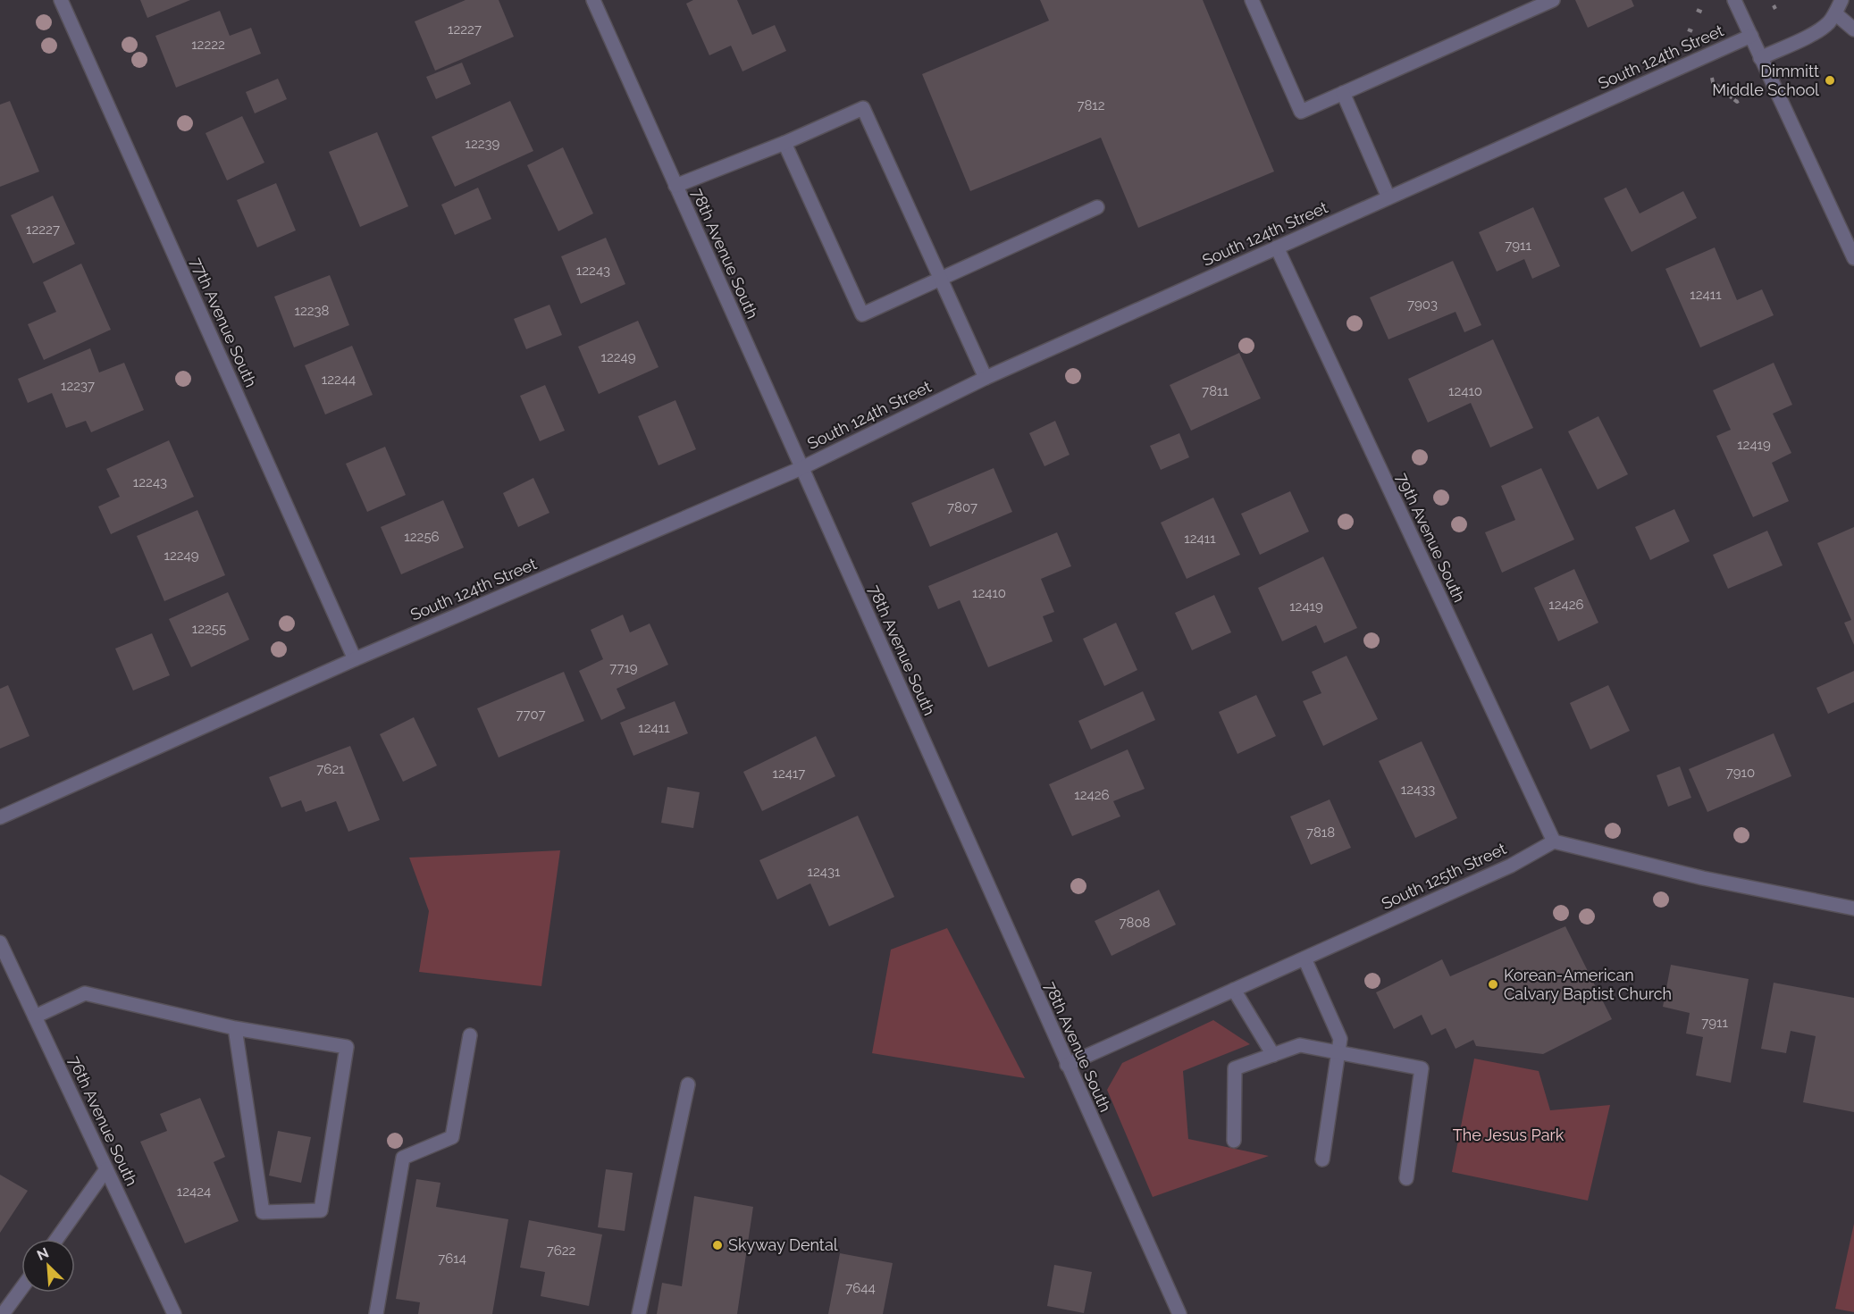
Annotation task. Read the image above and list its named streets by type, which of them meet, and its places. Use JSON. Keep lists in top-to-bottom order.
{
  "streets": {
    "street": [
      "South 124th Street",
      "78th Avenue South",
      "77th Avenue South",
      "79th Avenue South",
      "South 125th Street",
      "76th Avenue South"
    ]
  },
  "crossings": [
    ["South 124th Street", "78th Avenue South"],
    ["South 124th Street", "77th Avenue South"],
    ["South 124th Street", "79th Avenue South"],
    ["78th Avenue South", "South 125th Street"],
    ["79th Avenue South", "South 125th Street"]
  ],
  "parks": ["The Jesus Park"],
  "places": ["Dimmitt Middle School", "Korean-American Calvary Baptist Church", "Skyway Dental"],
  "house_numbers": [
    "12227",
    "12222",
    "7812",
    "12239",
    "12227",
    "7911",
    "12243",
    "12411",
    "7903",
    "12238",
    "12249",
    "12244",
    "12237",
    "7811",
    "12410",
    "12419",
    "12243",
    "7807",
    "12256",
    "12411",
    "12249",
    "12410",
    "12426",
    "12419",
    "12255",
    "7719",
    "7707",
    "12411",
    "7621",
    "7910",
    "12417",
    "12433",
    "12426",
    "7818",
    "12431",
    "7808",
    "7911",
    "12424",
    "7622",
    "7614",
    "7644"
  ],
  "north": "top left"
}
